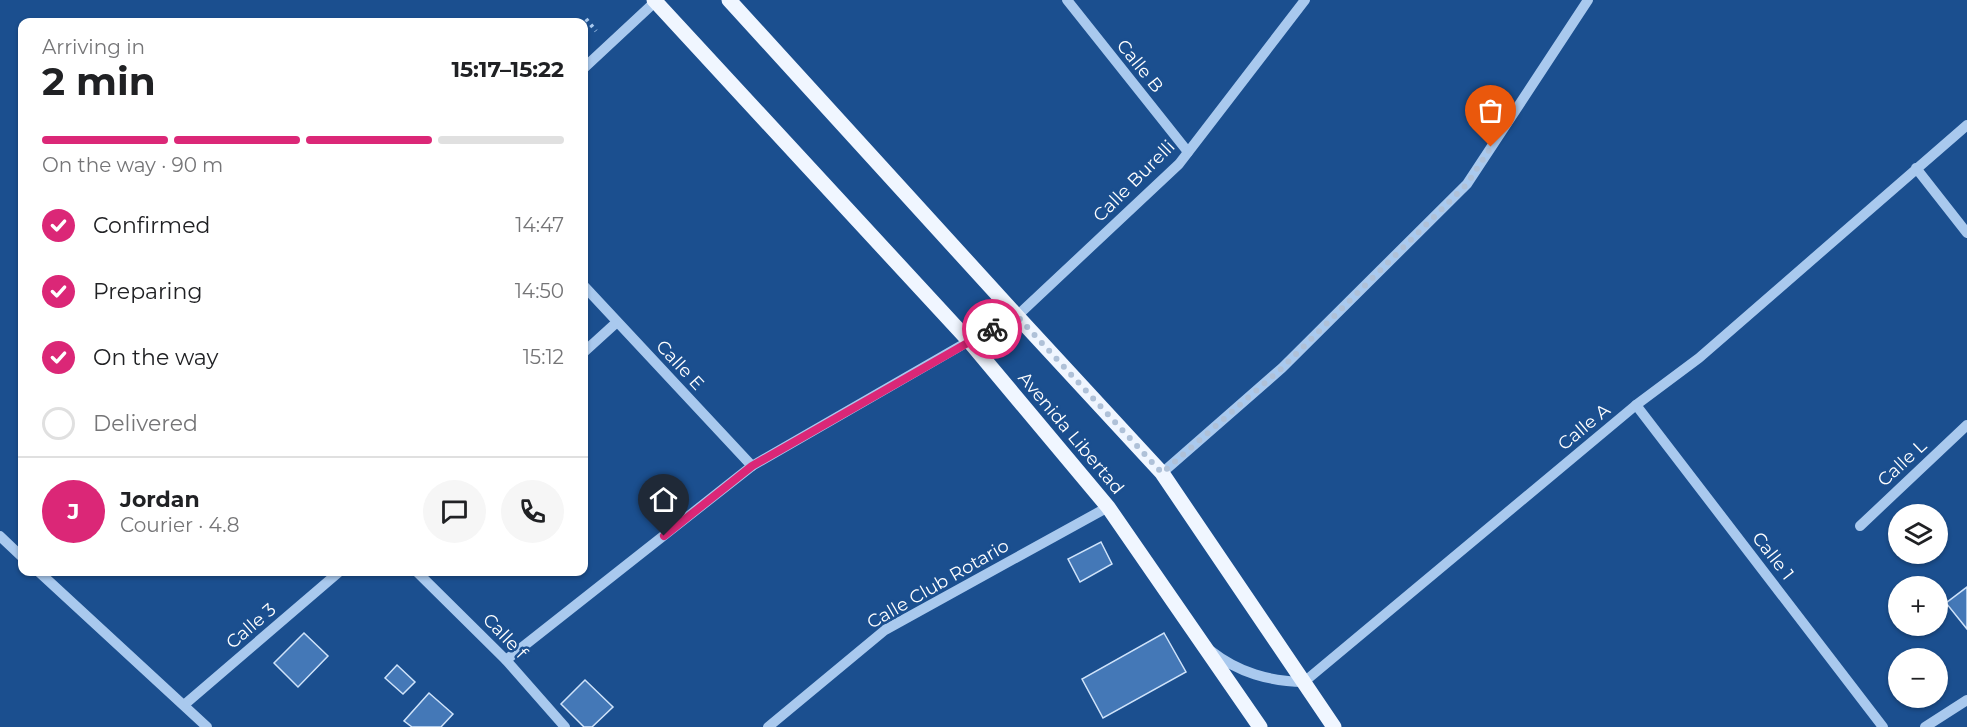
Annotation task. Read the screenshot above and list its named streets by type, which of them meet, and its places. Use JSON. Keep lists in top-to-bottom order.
{
  "streets": {
    "main road": ["Avenida Libertad"],
    "street": [
      "Calle B",
      "Calle Burelli",
      "Calle E",
      "Calle A",
      "Calle L",
      "Calle 1",
      "Calle Club Rotario",
      "Calle 3",
      "Calle f"
    ]
  },
  "crossings": [
    ["Calle B", "Calle Burelli"],
    ["Calle Burelli", "Calle E"],
    ["Calle Burelli", "Avenida Libertad"],
    ["Calle Burelli", "Calle f"],
    ["Calle A", "Avenida Libertad"],
    ["Calle A", "Calle 1"],
    ["Avenida Libertad", "Calle Club Rotario"]
  ],
  "page": {
    "heading": ["2 min", "Arriving in", "15:17–15:22"],
    "panel": ["Jordan", "Courier · 4.8"],
    "bar": "On the way · 90 m",
    "list": [
      ["Confirmed", "14:47"],
      ["Preparing", "14:50"],
      ["On the way", "15:12"],
      "Delivered"
    ],
    "round": "J",
    "map_buttons": ["+", "−"]
  }
}
